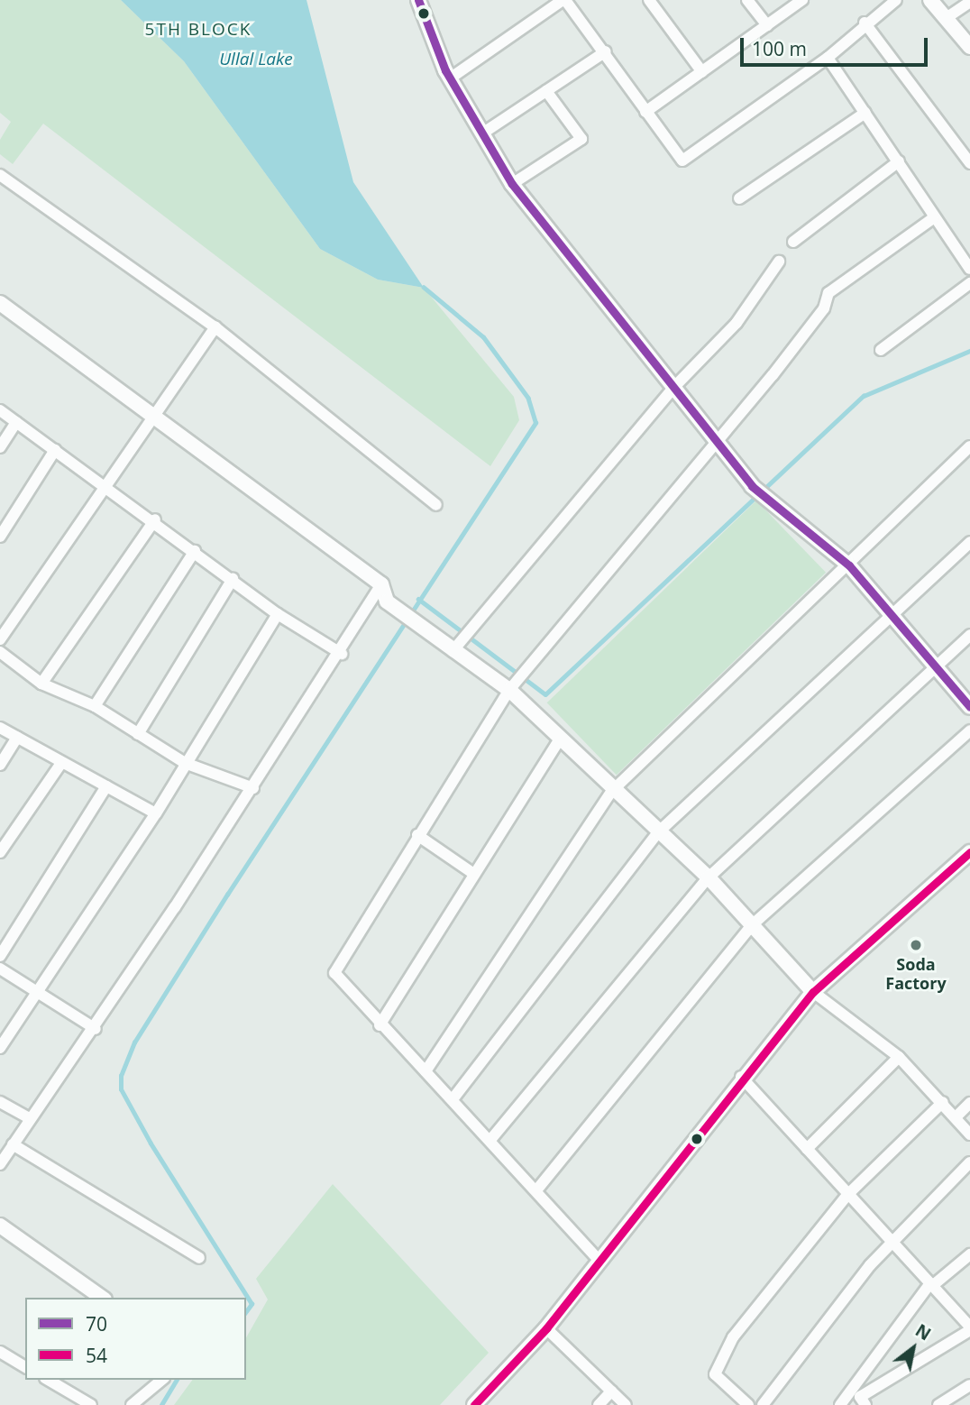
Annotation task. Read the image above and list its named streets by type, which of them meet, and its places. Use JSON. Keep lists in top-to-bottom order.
{
  "districts": ["5TH BLOCK"],
  "water": ["Ullal Lake"],
  "places": ["Soda Factory"],
  "lines": ["transit line 70", "transit line 54"],
  "legend": ["70", "54"],
  "scale_bar": "100 m",
  "north": "top right"
}
